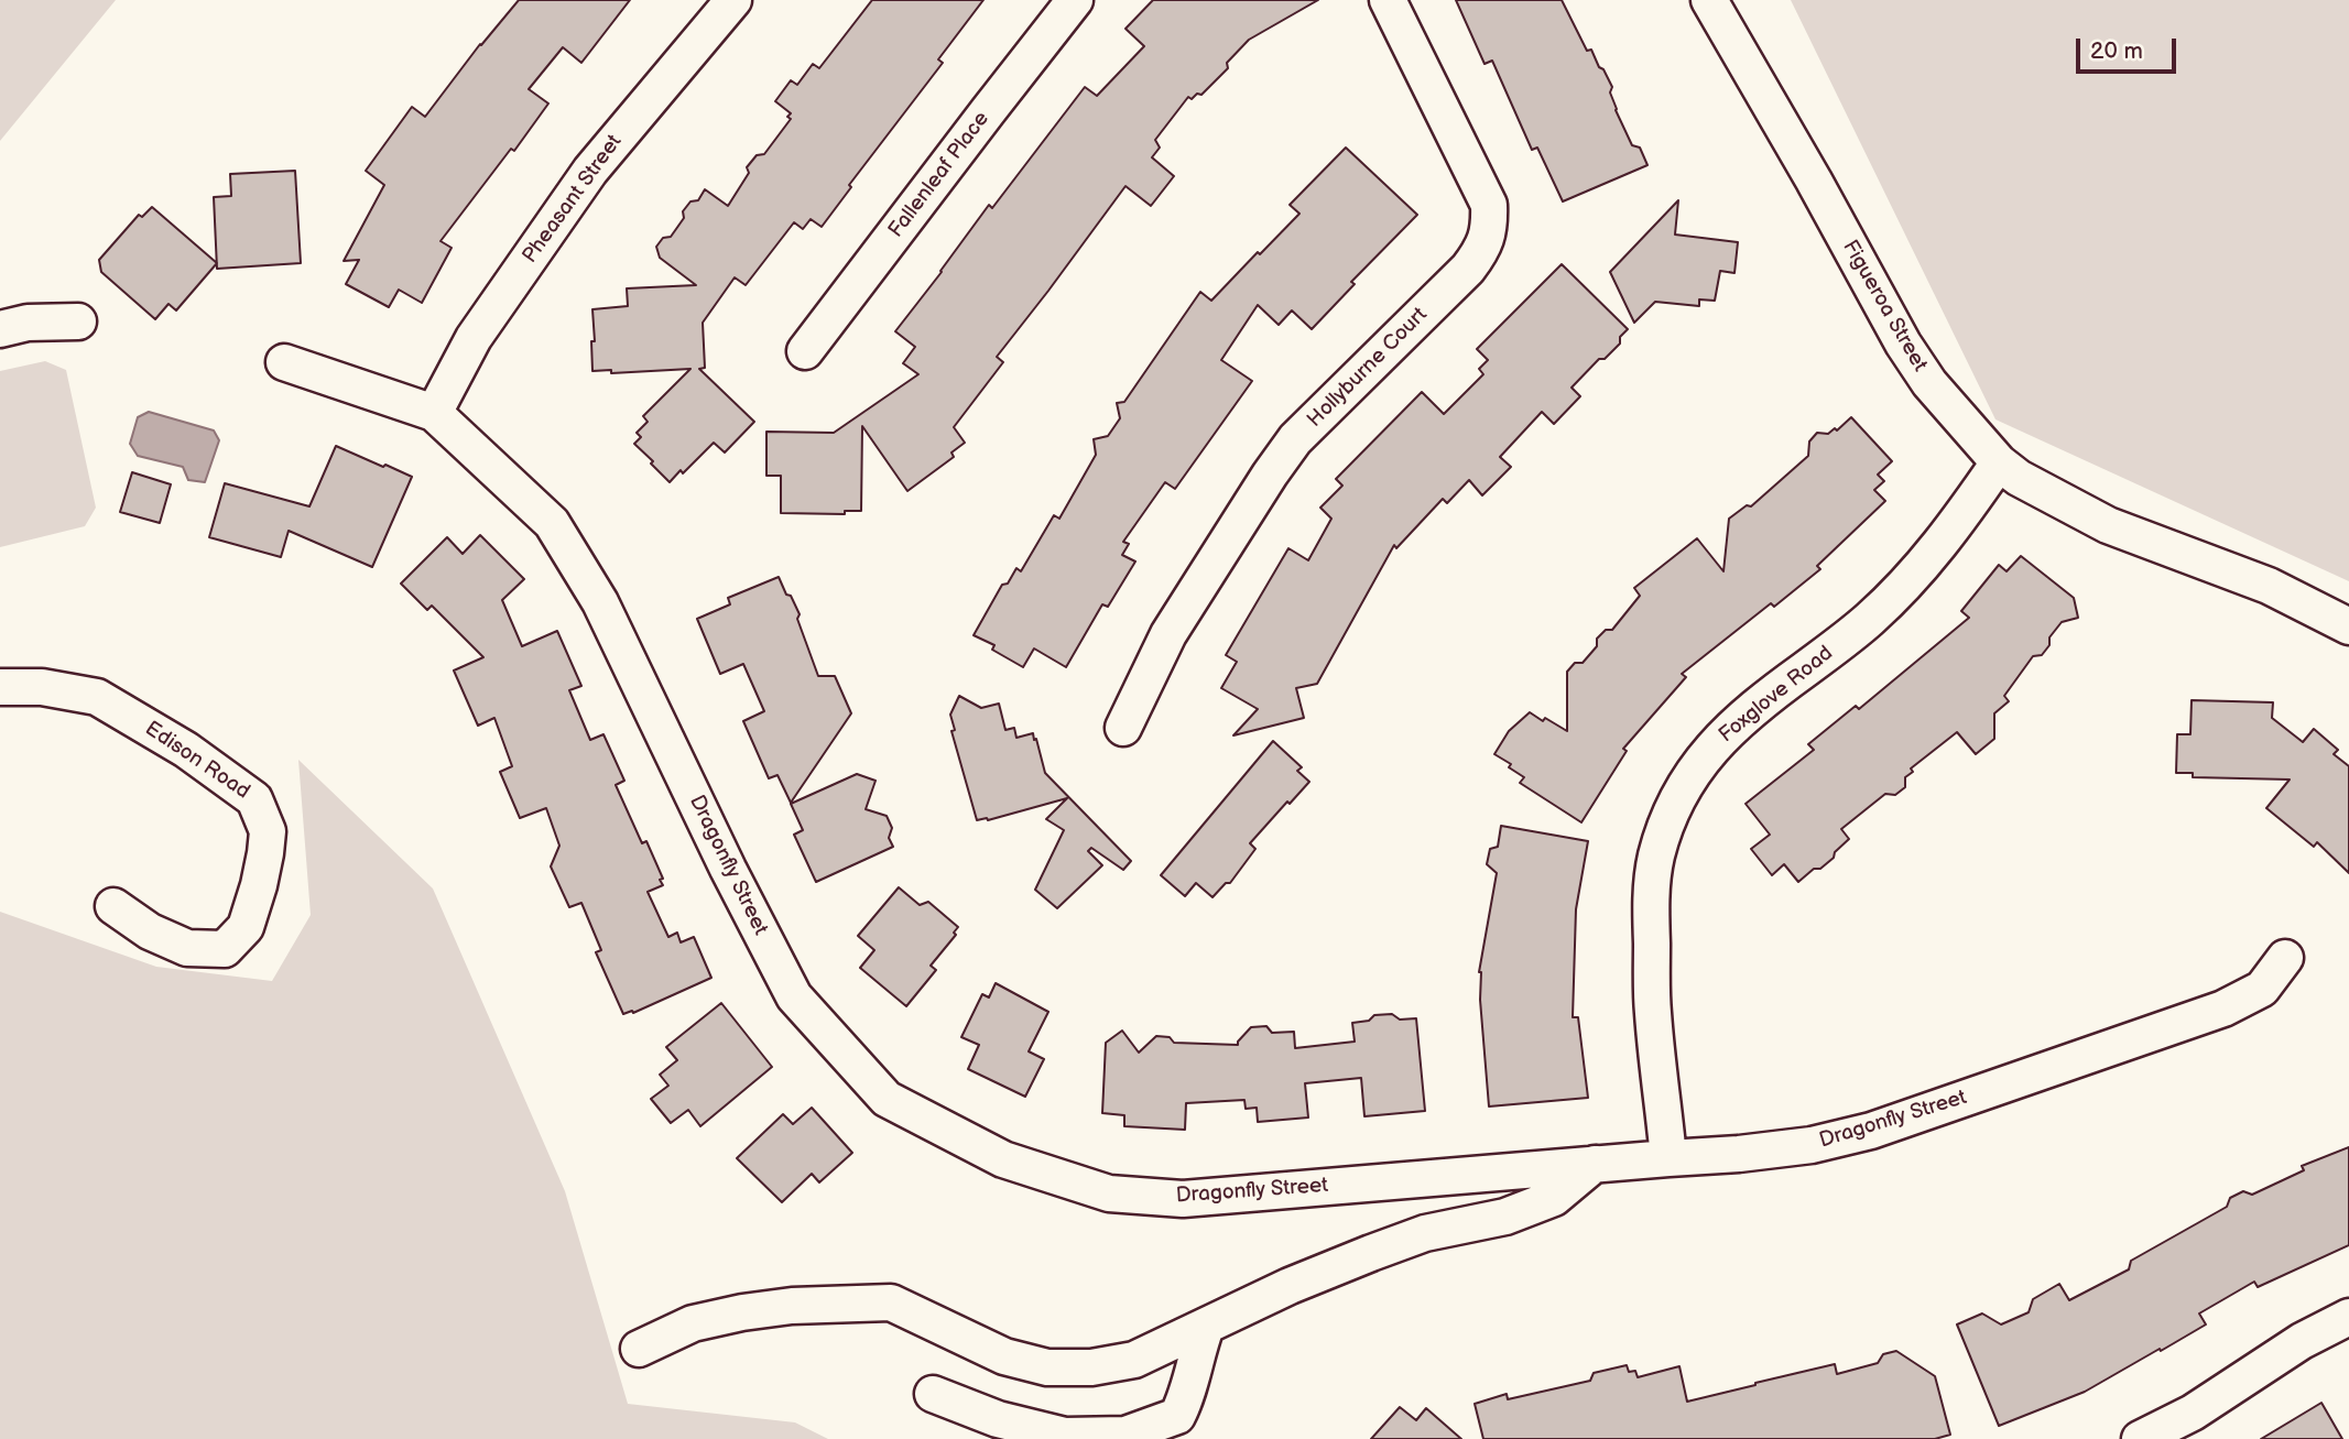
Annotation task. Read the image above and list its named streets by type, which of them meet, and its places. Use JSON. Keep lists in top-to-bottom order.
{
  "streets": {
    "street": [
      "Fallenleaf Place",
      "Pheasant Street",
      "Figueroa Street",
      "Hollyburne Court",
      "Foxglove Road",
      "Edison Road",
      "Dragonfly Street"
    ]
  },
  "crossings": [
    ["Pheasant Street", "Dragonfly Street"],
    ["Figueroa Street", "Foxglove Road"],
    ["Foxglove Road", "Dragonfly Street"]
  ],
  "scale_bar": "20 m"
}
